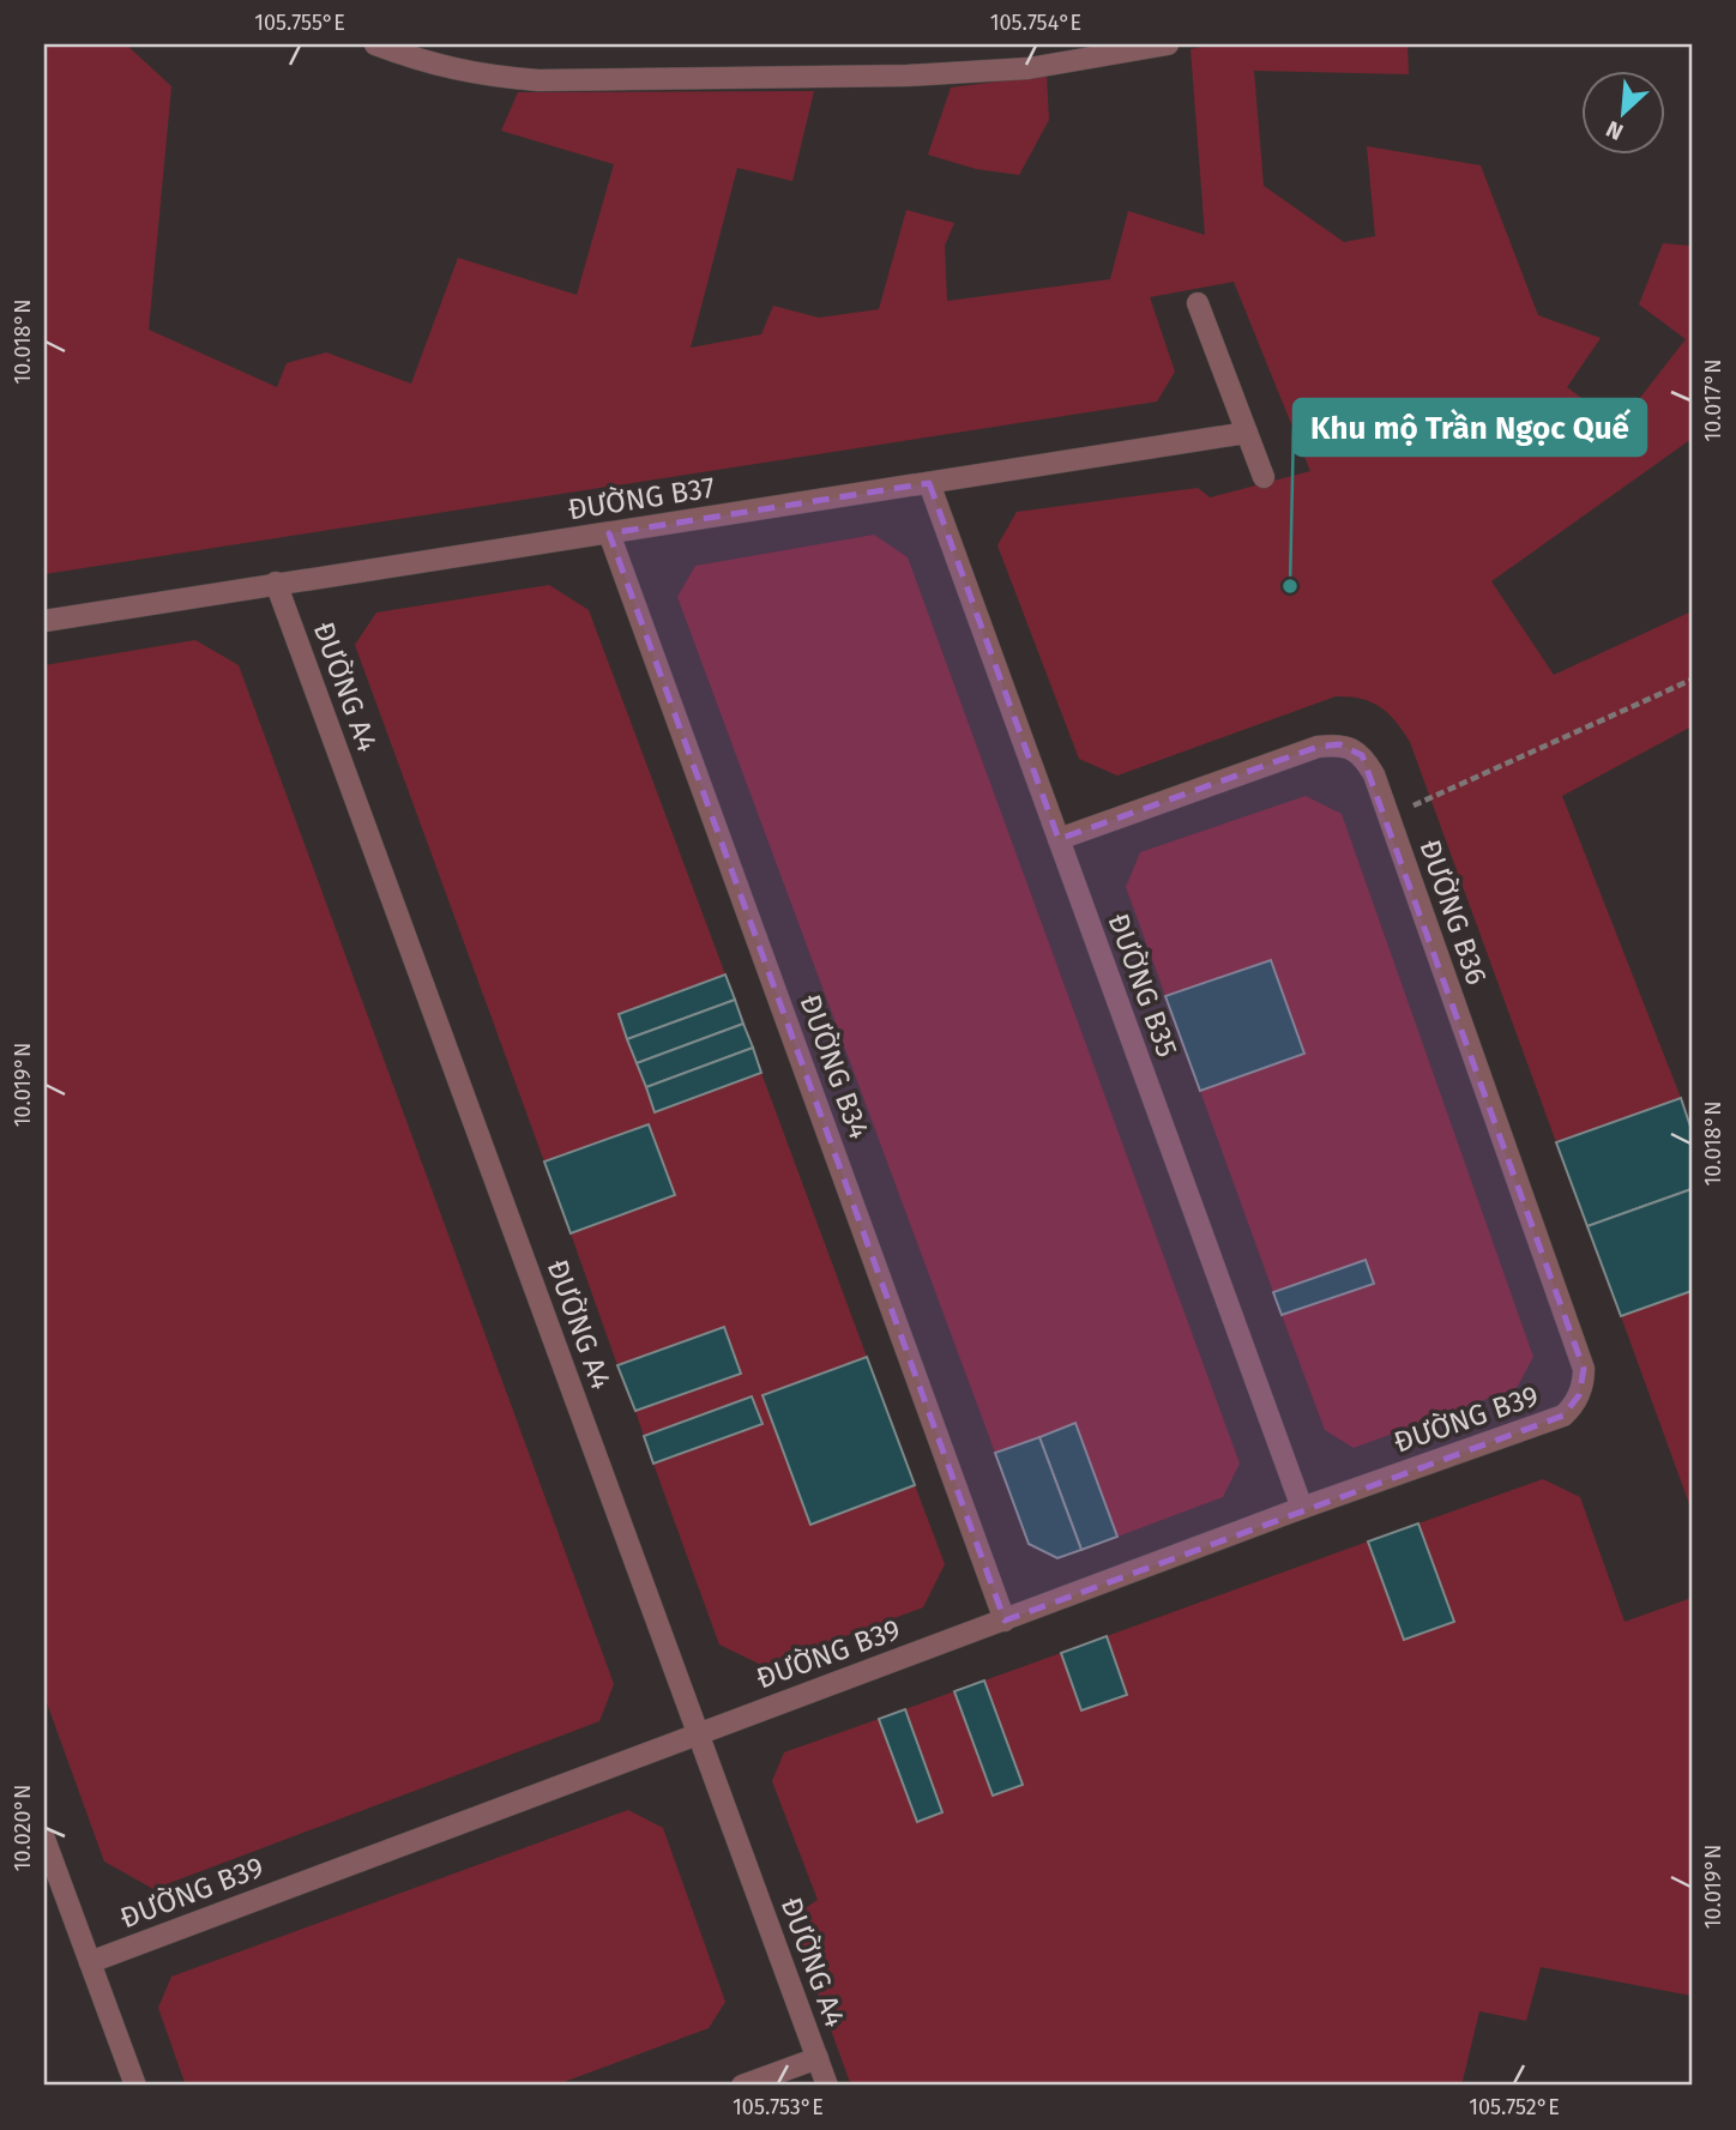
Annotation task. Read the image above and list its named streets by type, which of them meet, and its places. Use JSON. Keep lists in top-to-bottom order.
{
  "streets": {
    "street": [
      "ĐƯỜNG B37",
      "ĐƯỜNG A4",
      "ĐƯỜNG B36",
      "ĐƯỜNG B35",
      "ĐƯỜNG B34",
      "ĐƯỜNG B39"
    ]
  },
  "crossings": [
    ["ĐƯỜNG B37", "ĐƯỜNG A4"],
    ["ĐƯỜNG B37", "ĐƯỜNG B35"],
    ["ĐƯỜNG B37", "ĐƯỜNG B34"],
    ["ĐƯỜNG A4", "ĐƯỜNG B39"],
    ["ĐƯỜNG B36", "ĐƯỜNG B35"],
    ["ĐƯỜNG B36", "ĐƯỜNG B39"],
    ["ĐƯỜNG B35", "ĐƯỜNG B39"],
    ["ĐƯỜNG B34", "ĐƯỜNG B39"]
  ],
  "places": ["Khu mộ Trần Ngọc Quế"],
  "north": "bottom left",
  "coordinates": [
    "105.755°E",
    "105.754°E",
    "10.018°N",
    "10.017°N",
    "10.019°N",
    "10.020°N",
    "105.753°E",
    "105.752°E"
  ]
}
